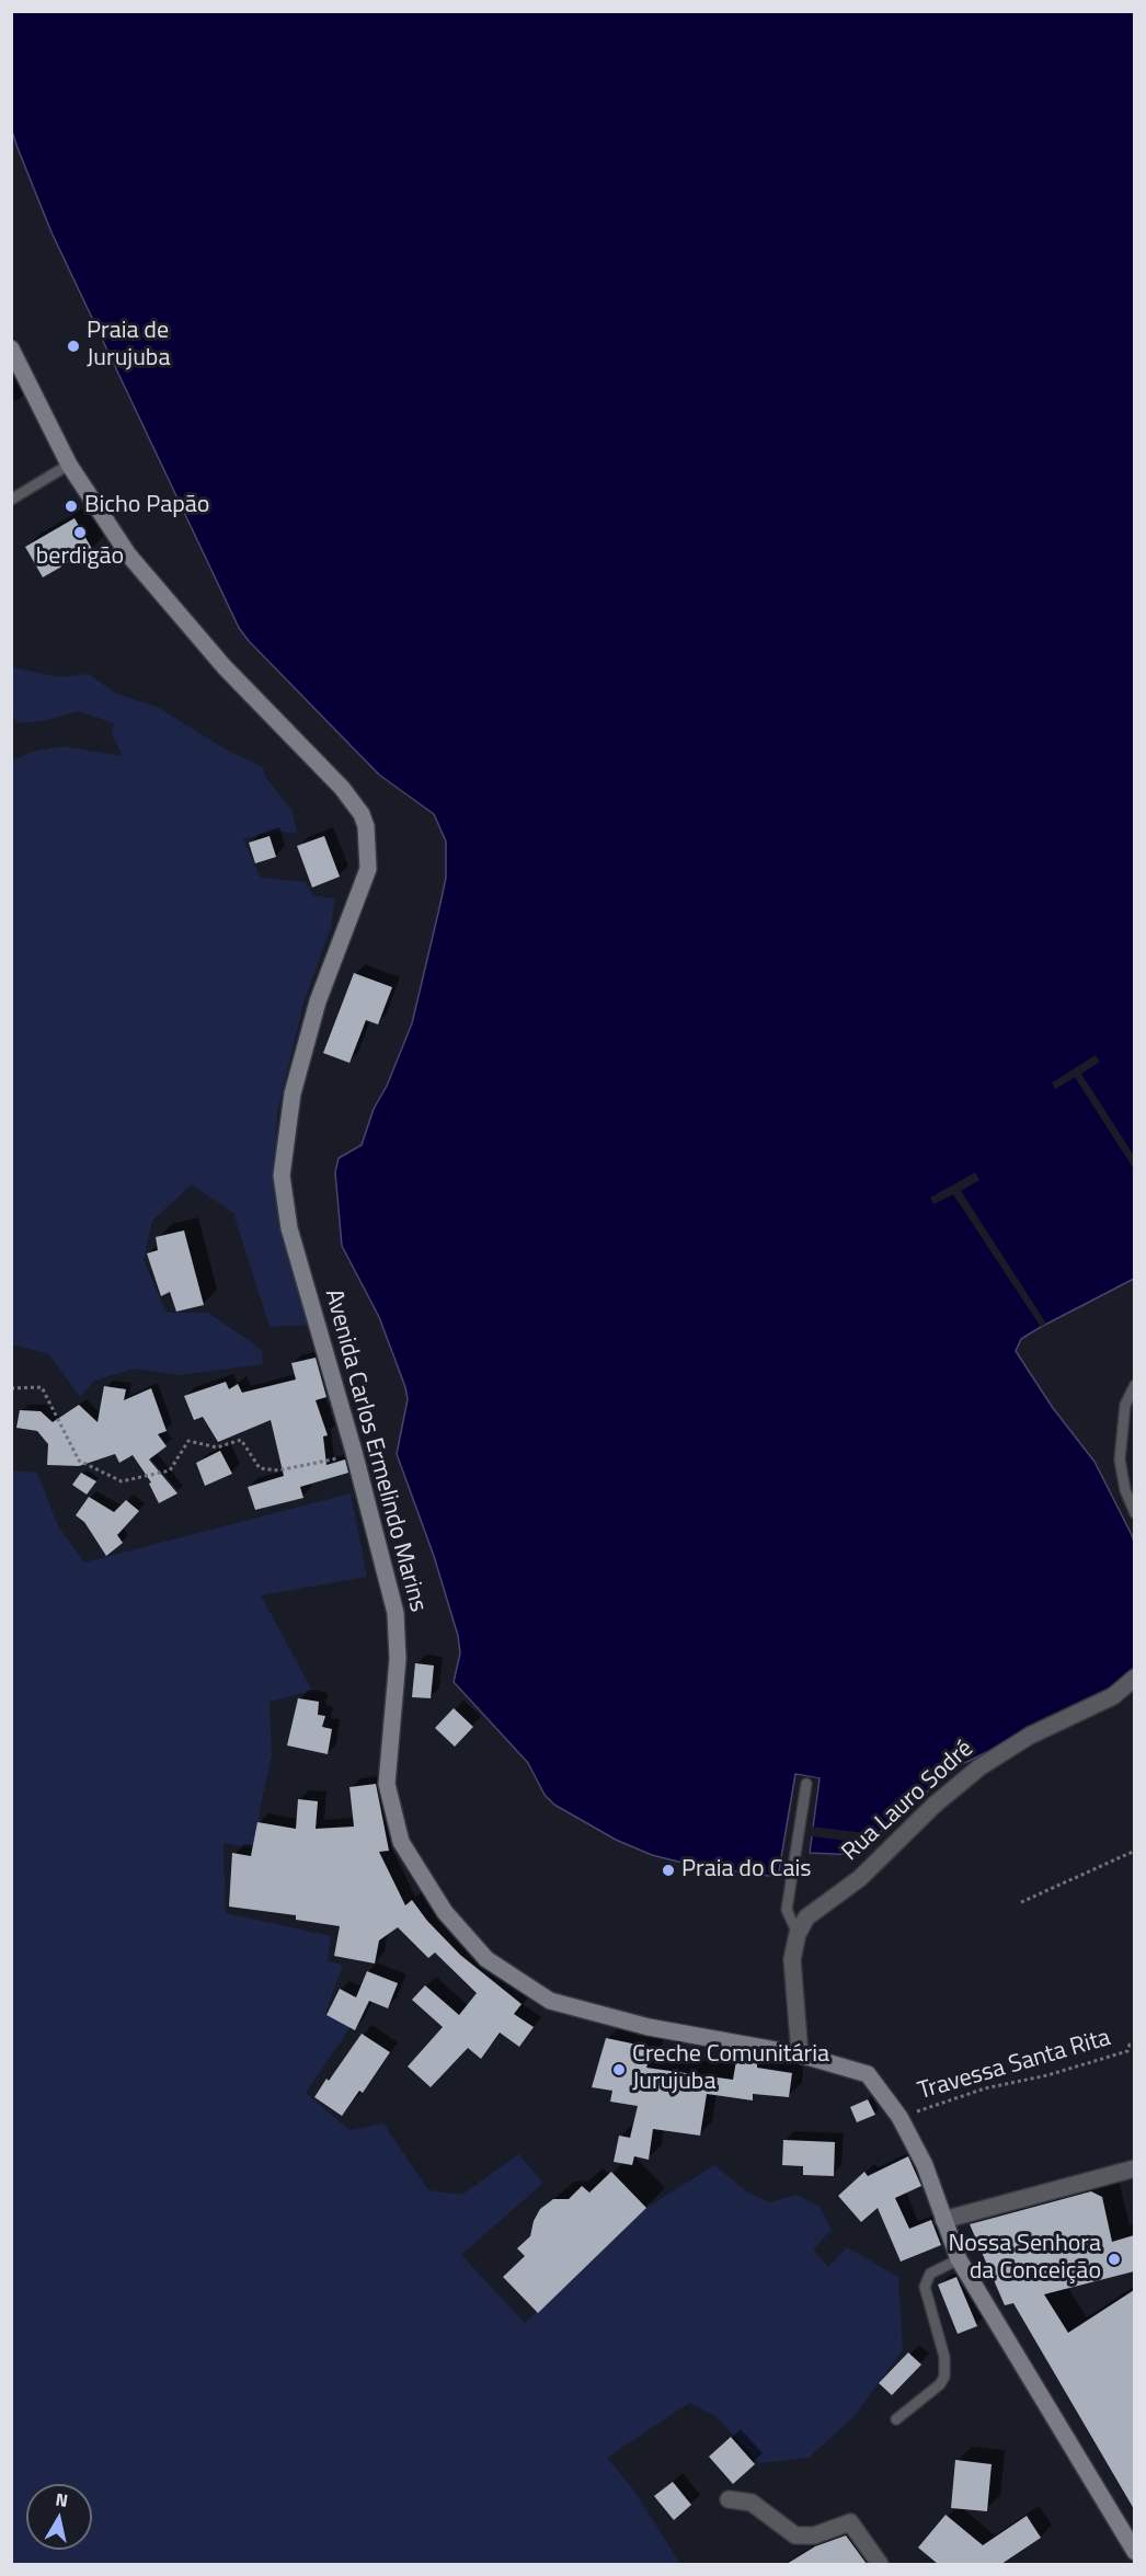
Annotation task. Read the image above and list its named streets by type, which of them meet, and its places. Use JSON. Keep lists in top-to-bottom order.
{
  "streets": {
    "street": ["Avenida Carlos Ermelindo Marins", "Rua Lauro Sodré"],
    "path": ["Travessa Santa Rita"]
  },
  "crossings": [
    ["Avenida Carlos Ermelindo Marins", "Rua Lauro Sodré"],
    ["Avenida Carlos Ermelindo Marins", "Travessa Santa Rita"]
  ],
  "places": [
    "Praia de Jurujuba",
    "Bicho Papão",
    "berdigão",
    "Praia do Cais",
    "Creche Comunitária Jurujuba",
    "Nossa Senhora da Conceição"
  ],
  "north": "top"
}
